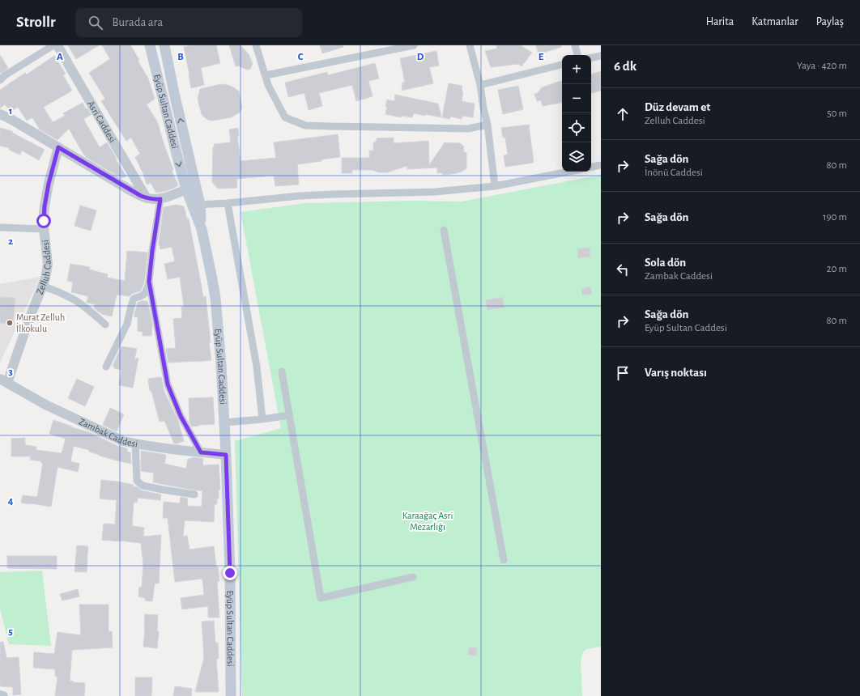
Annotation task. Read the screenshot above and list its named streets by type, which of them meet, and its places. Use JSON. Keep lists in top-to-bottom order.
{
  "streets": {
    "main road": ["Eyüp Sultan Caddesi"],
    "street": ["Asri Caddesi", "Zelluh Caddesi", "Zambak Caddesi"]
  },
  "crossings": [
    ["Eyüp Sultan Caddesi", "Zambak Caddesi"],
    ["Zelluh Caddesi", "Zambak Caddesi"]
  ],
  "parks": ["Karaağaç Asri Mezarlığı"],
  "places": ["Murat Zelluh İlkokulu"],
  "page": {
    "header": "Strollr",
    "search": "Burada ara",
    "nav": ["Harita", "Katmanlar", "Paylaş"],
    "heading": ["6 dk", "Yaya · 420 m"],
    "map_buttons": ["+", "−"],
    "list": [
      ["Düz devam et", "Zelluh Caddesi", "50 m"],
      ["Sağa dön", "İnönü Caddesi", "80 m"],
      ["Sağa dön", "190 m"],
      ["Sola dön", "Zambak Caddesi", "20 m"],
      ["Sağa dön", "Eyüp Sultan Caddesi", "80 m"],
      "Varış noktası"
    ]
  },
  "grid": {
    "columns": [
      "A",
      "B",
      "C",
      "D",
      "E"
    ],
    "rows": [
      "1",
      "2",
      "3",
      "4",
      "5"
    ]
  }
}
